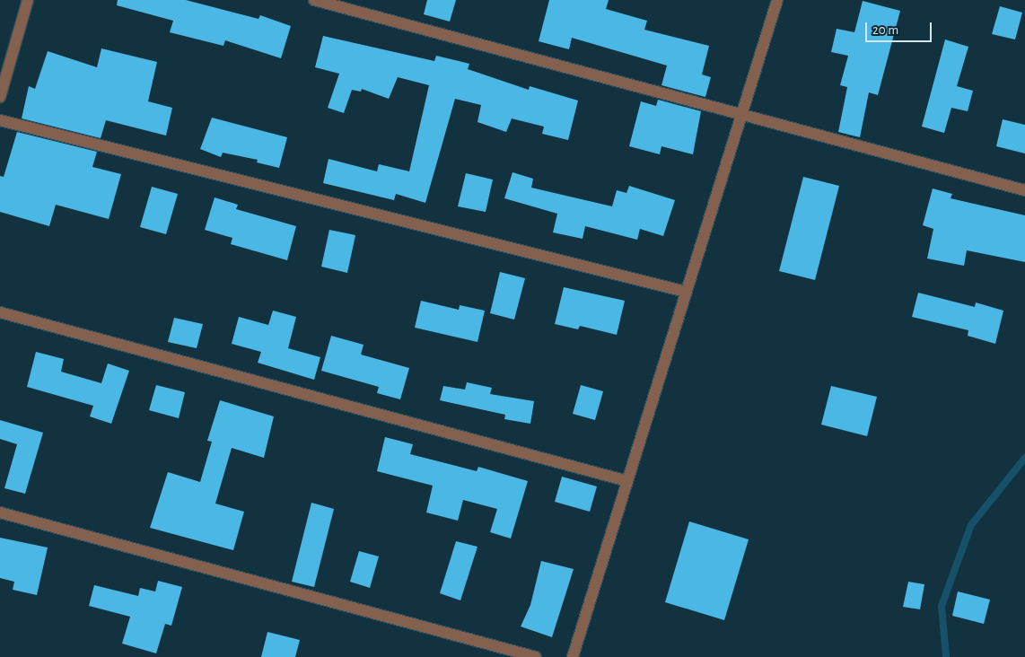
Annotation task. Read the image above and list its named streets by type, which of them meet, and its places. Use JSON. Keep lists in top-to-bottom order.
{
  "scale_bar": "20 m"
}
